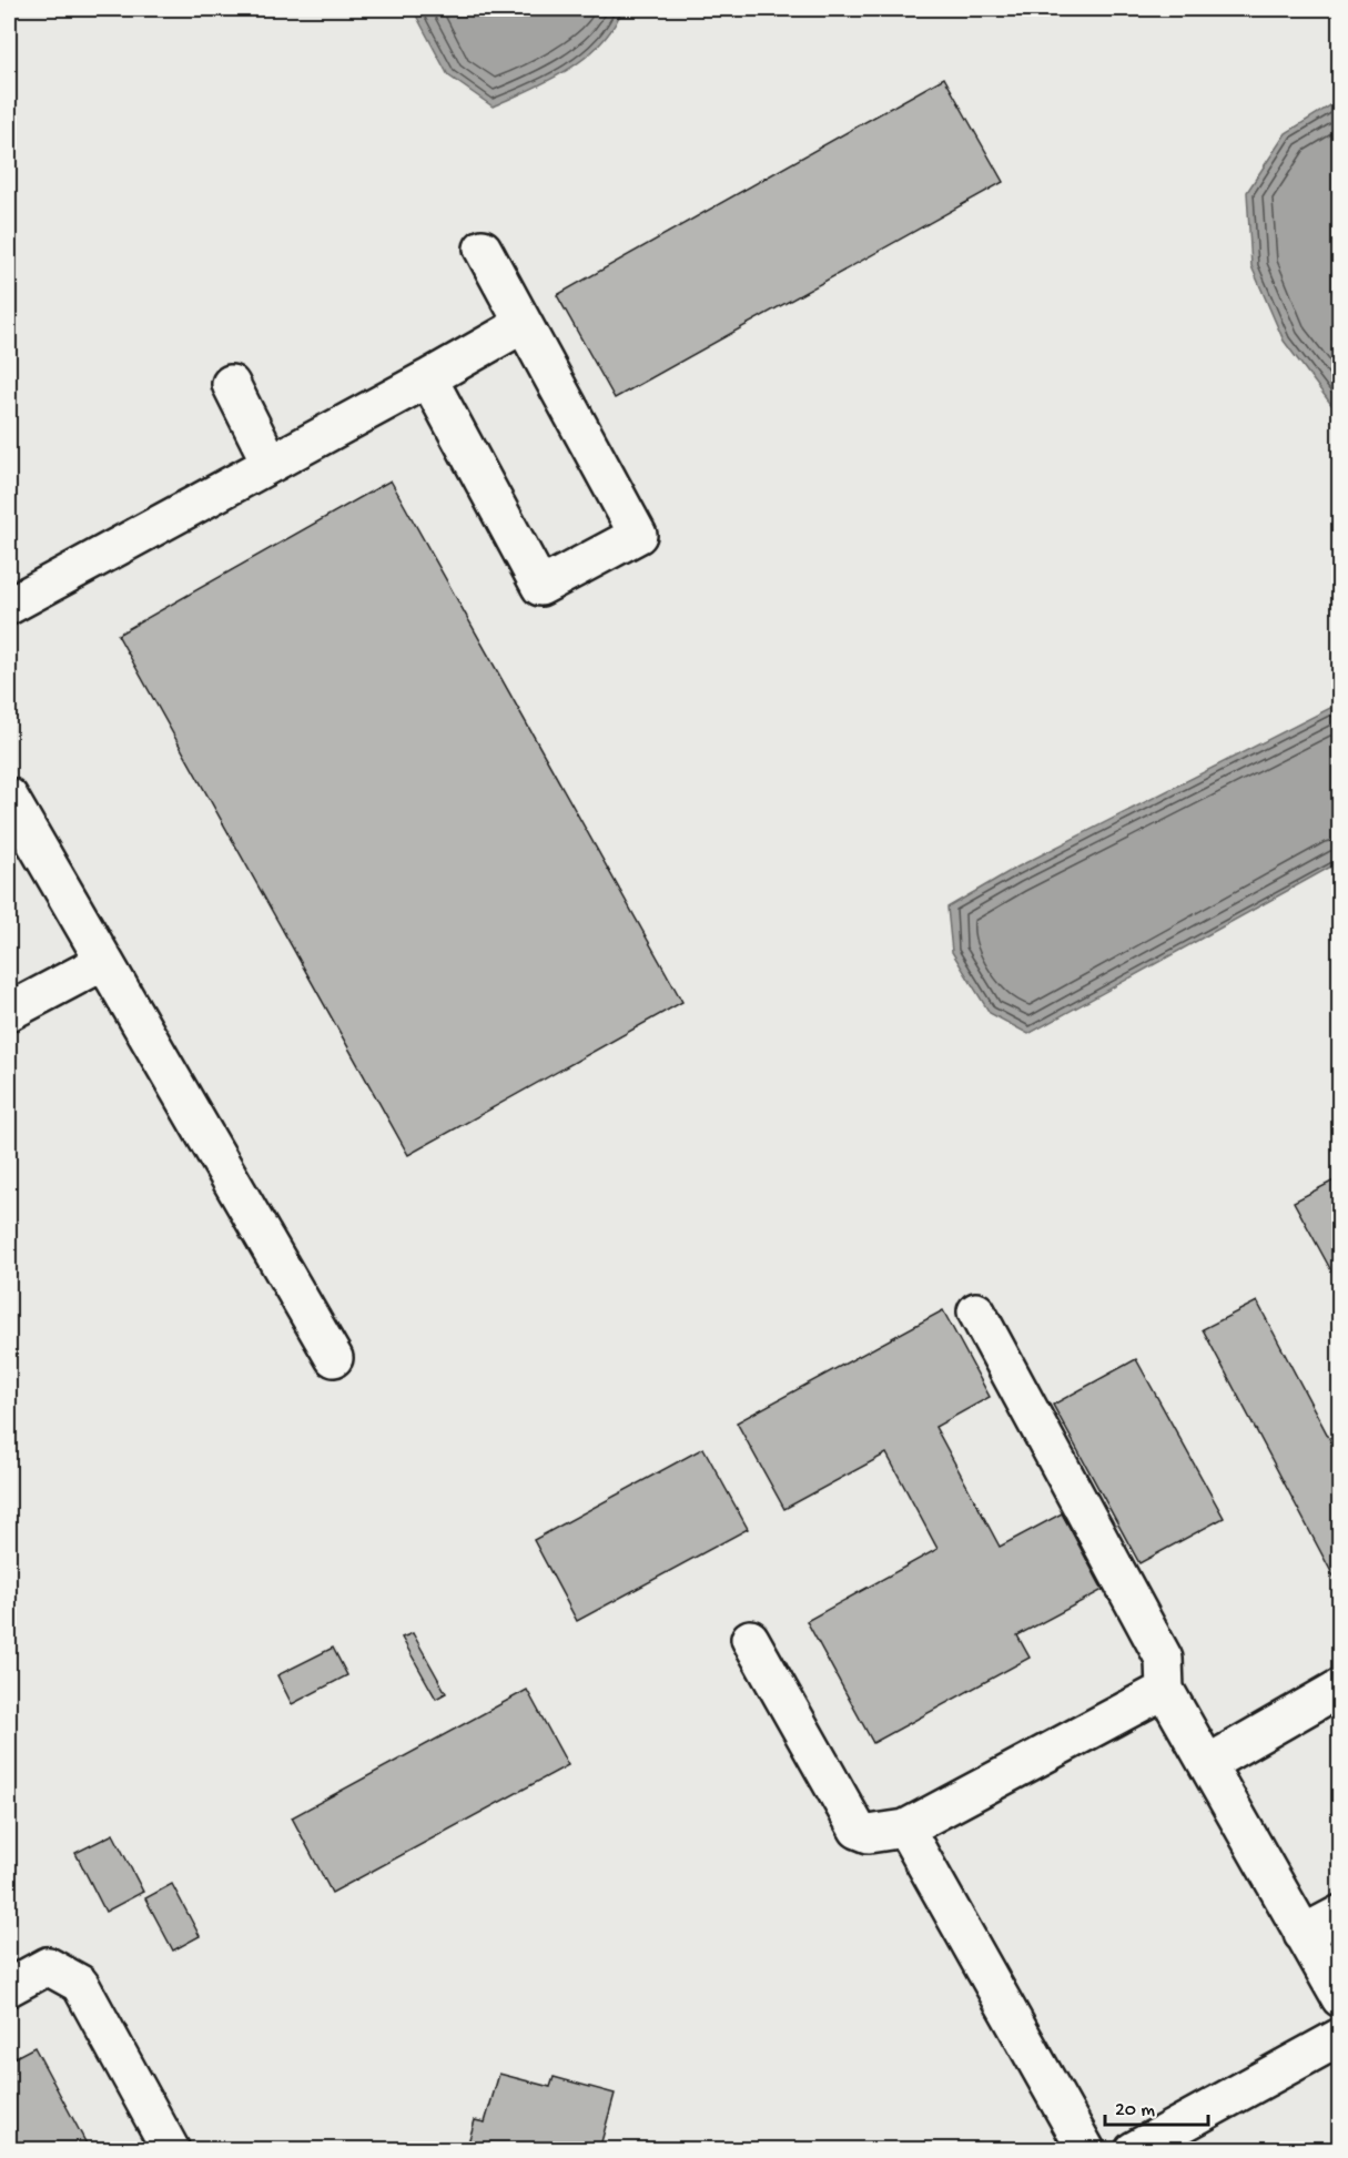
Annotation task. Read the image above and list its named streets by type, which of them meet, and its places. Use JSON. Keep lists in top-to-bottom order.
{
  "scale_bar": "20 m"
}
